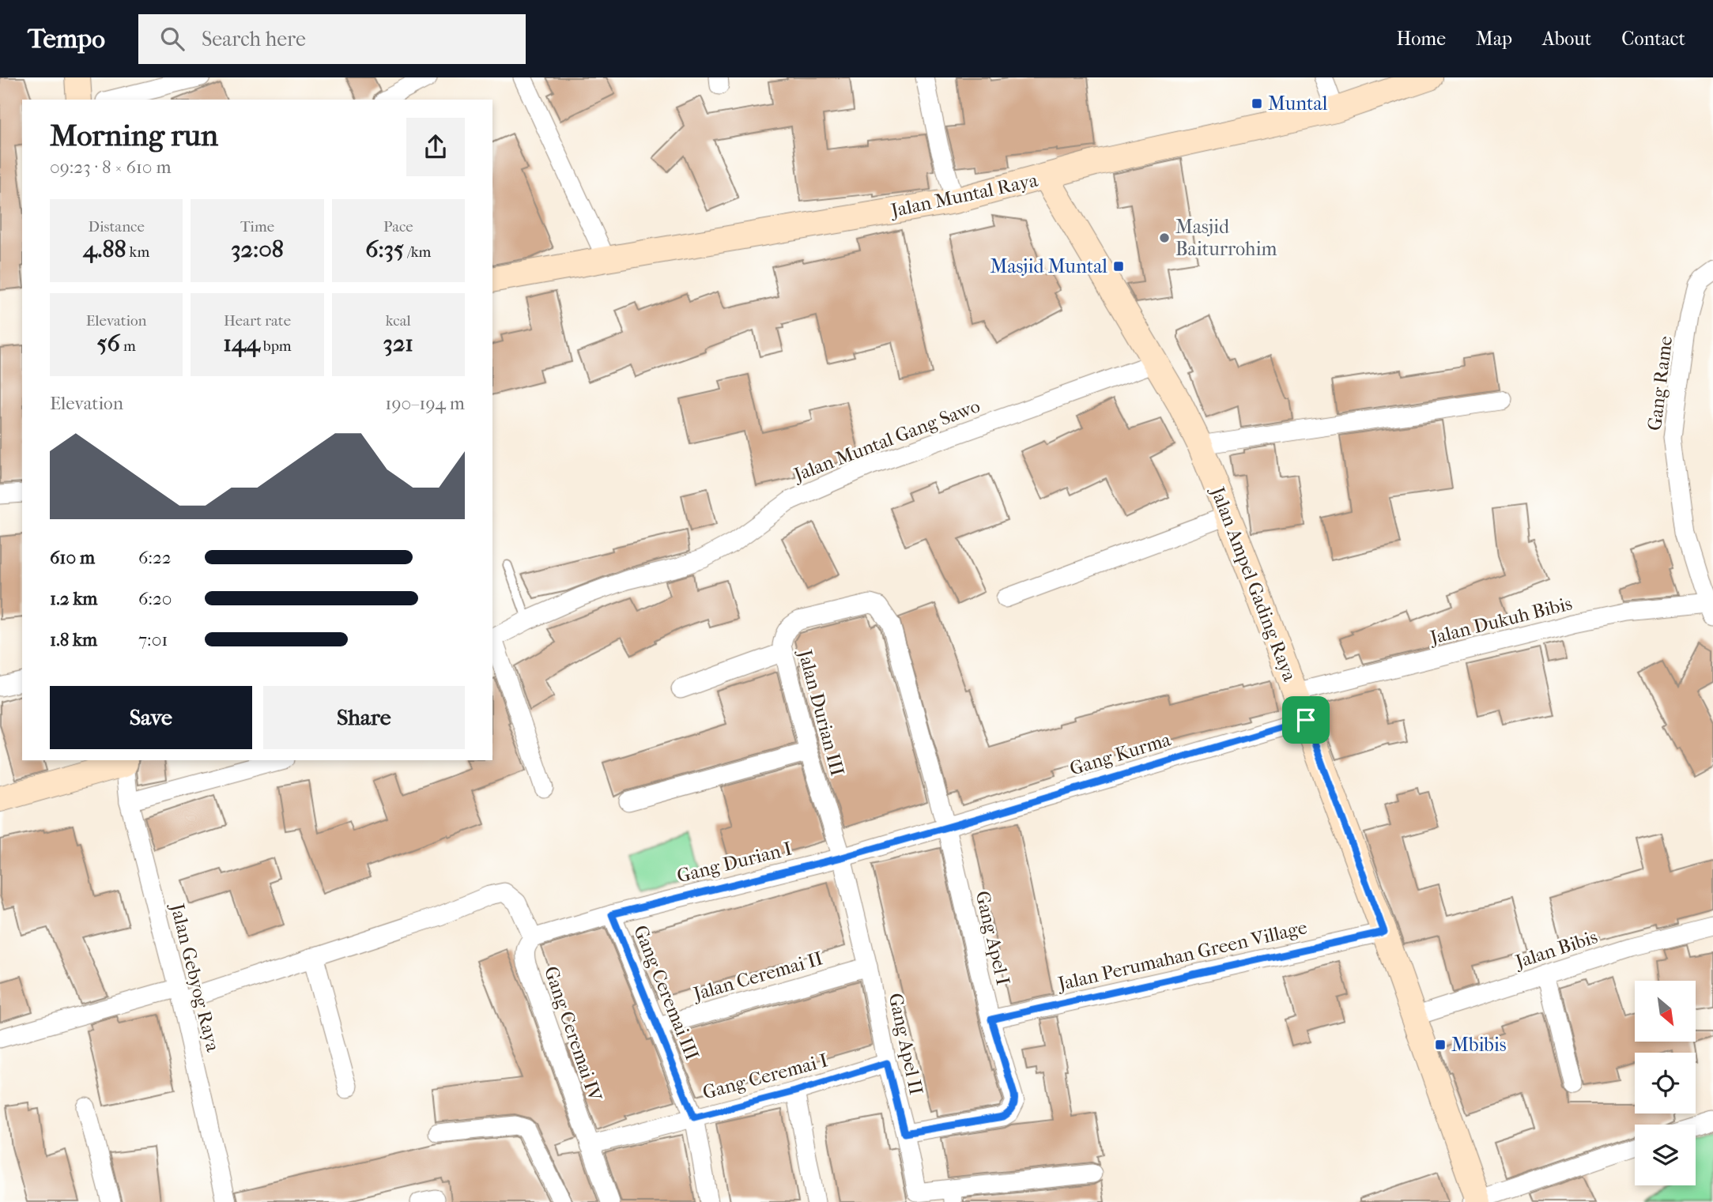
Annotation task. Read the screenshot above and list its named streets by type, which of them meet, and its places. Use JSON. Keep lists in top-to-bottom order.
{
  "streets": {
    "main road": ["Jalan Muntal Raya", "Jalan Ampel Gading Raya"],
    "street": [
      "Gang Rame",
      "Jalan Muntal Gang Sawo",
      "Jalan Dukuh Bibis",
      "Jalan Durian III",
      "Gang Kurma",
      "Gang Durian I",
      "Gang Apel I",
      "Jalan Bibis",
      "Jalan Perumahan Green Village",
      "Jalan Ceremai II",
      "Jalan Gebyog Raya",
      "Gang Ceremai III",
      "Gang Ceremai IV",
      "Gang Apel II",
      "Gang Ceremai I"
    ]
  },
  "crossings": [
    ["Jalan Muntal Raya", "Jalan Ampel Gading Raya"],
    ["Gang Rame", "Jalan Dukuh Bibis"],
    ["Jalan Muntal Gang Sawo", "Jalan Ampel Gading Raya"],
    ["Jalan Ampel Gading Raya", "Jalan Dukuh Bibis"],
    ["Jalan Ampel Gading Raya", "Gang Kurma"],
    ["Jalan Ampel Gading Raya", "Jalan Bibis"],
    ["Jalan Ampel Gading Raya", "Jalan Perumahan Green Village"],
    ["Jalan Durian III", "Gang Durian I"],
    ["Jalan Durian III", "Gang Apel I"],
    ["Jalan Durian III", "Gang Apel II"],
    ["Gang Kurma", "Gang Durian I"],
    ["Gang Kurma", "Gang Apel I"],
    ["Gang Durian I", "Gang Apel I"],
    ["Gang Durian I", "Gang Ceremai III"],
    ["Gang Durian I", "Gang Ceremai IV"],
    ["Gang Durian I", "Gang Apel II"],
    ["Gang Apel I", "Jalan Perumahan Green Village"],
    ["Gang Apel I", "Gang Apel II"],
    ["Jalan Ceremai II", "Gang Ceremai III"],
    ["Jalan Ceremai II", "Gang Apel II"],
    ["Gang Ceremai III", "Gang Ceremai I"],
    ["Gang Ceremai IV", "Gang Ceremai I"],
    ["Gang Apel II", "Gang Ceremai I"]
  ],
  "places": {
    "transit": ["Muntal", "Masjid Muntal", "Mbibis"],
    "other": ["Masjid Baiturrohim"]
  },
  "north": "bottom right",
  "page": {
    "header": "Tempo",
    "search": "Search here",
    "nav": [
      "Home",
      "Map",
      "About",
      "Contact"
    ],
    "heading": ["Morning run", "09:23 · 8 × 610 m"],
    "stats": [
      ["Distance", "4.88 km"],
      ["Time", "32:08"],
      ["Pace", "6:35 /km"],
      ["Elevation", "56 m"],
      ["Heart rate", "144 bpm"],
      ["kcal", "321"]
    ],
    "chart": ["Elevation", "190–194 m"],
    "list": [
      {
        "name": "610 m",
        "note": "6:22"
      },
      {
        "name": "1.2 km",
        "note": "6:20"
      },
      {
        "name": "1.8 km",
        "note": "7:01"
      }
    ],
    "buttons": ["Save", "Share"]
  }
}
